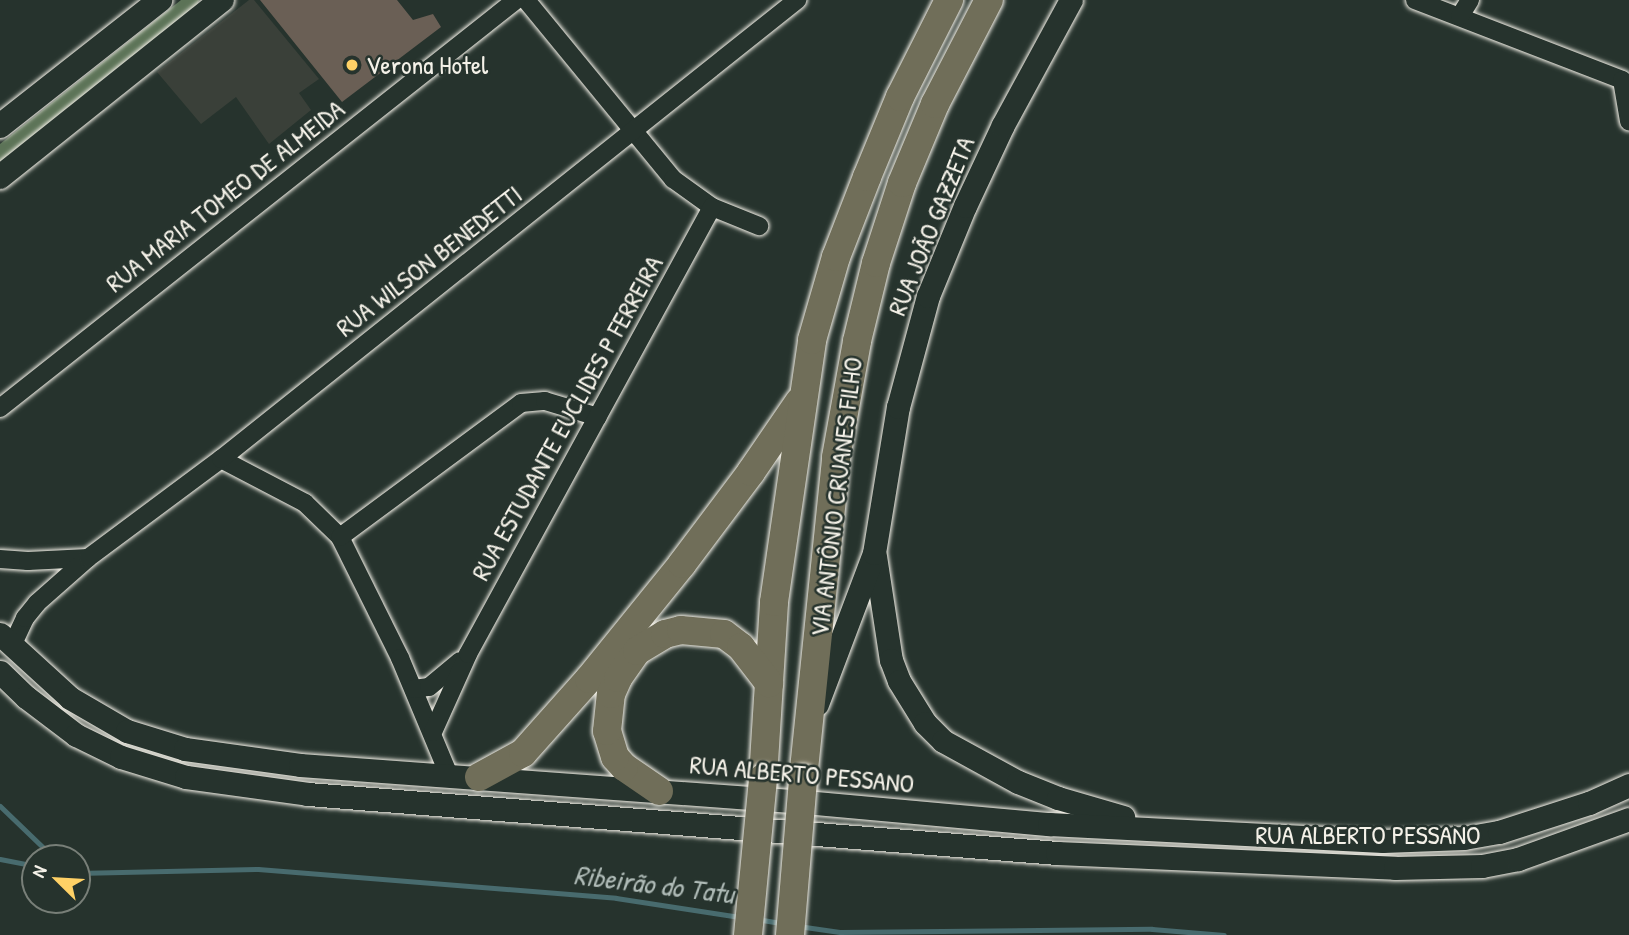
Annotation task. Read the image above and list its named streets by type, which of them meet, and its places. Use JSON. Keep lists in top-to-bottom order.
{
  "streets": {
    "main road": ["VIA ANTÔNIO CRUANES FILHO"],
    "street": [
      "RUA MARIA TOMEO DE ALMEIDA",
      "RUA JOÃO GAZZETA",
      "RUA WILSON BENEDETTI",
      "RUA ESTUDANTE EUCLIDES P FERREIRA",
      "RUA ALBERTO PESSANO"
    ]
  },
  "crossings": [
    ["RUA JOÃO GAZZETA", "VIA ANTÔNIO CRUANES FILHO"],
    ["RUA WILSON BENEDETTI", "RUA ALBERTO PESSANO"]
  ],
  "water": ["Ribeirão do Tatu"],
  "places": ["Verona Hotel"],
  "north": "top left"
}
